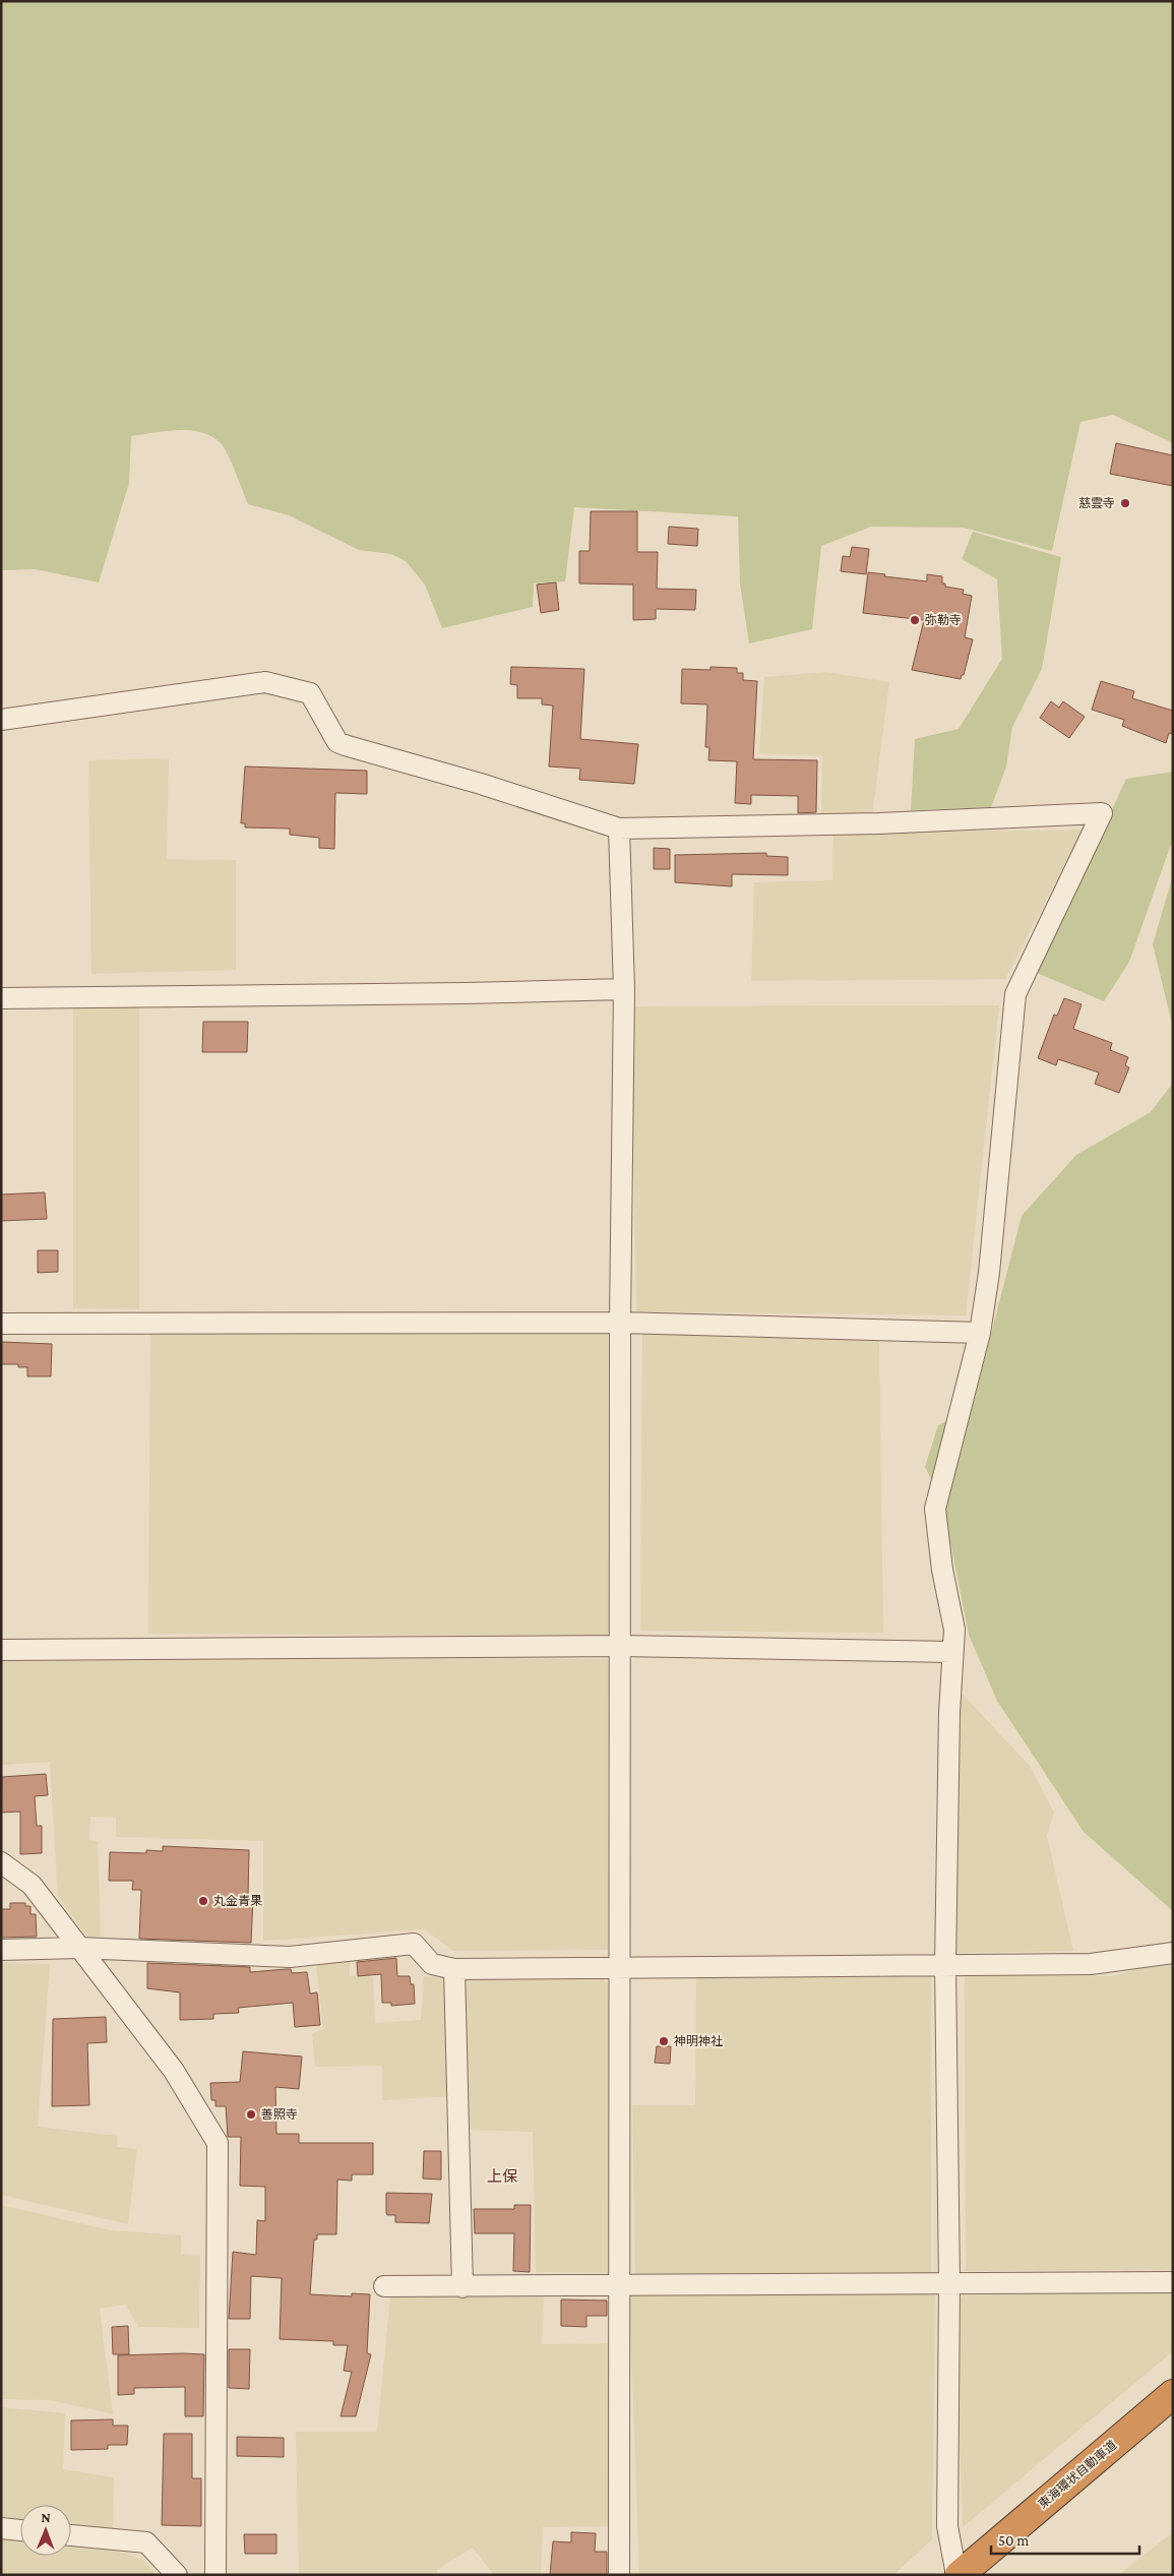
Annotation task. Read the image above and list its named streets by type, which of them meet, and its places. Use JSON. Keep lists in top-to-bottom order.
{
  "streets": {
    "highway": ["東海環状自動車道"]
  },
  "districts": ["上保"],
  "places": [
    "慈雲寺",
    "弥勒寺",
    "丸金青果",
    "神明神社",
    "善照寺"
  ],
  "scale_bar": "50 m",
  "north": "top"
}
